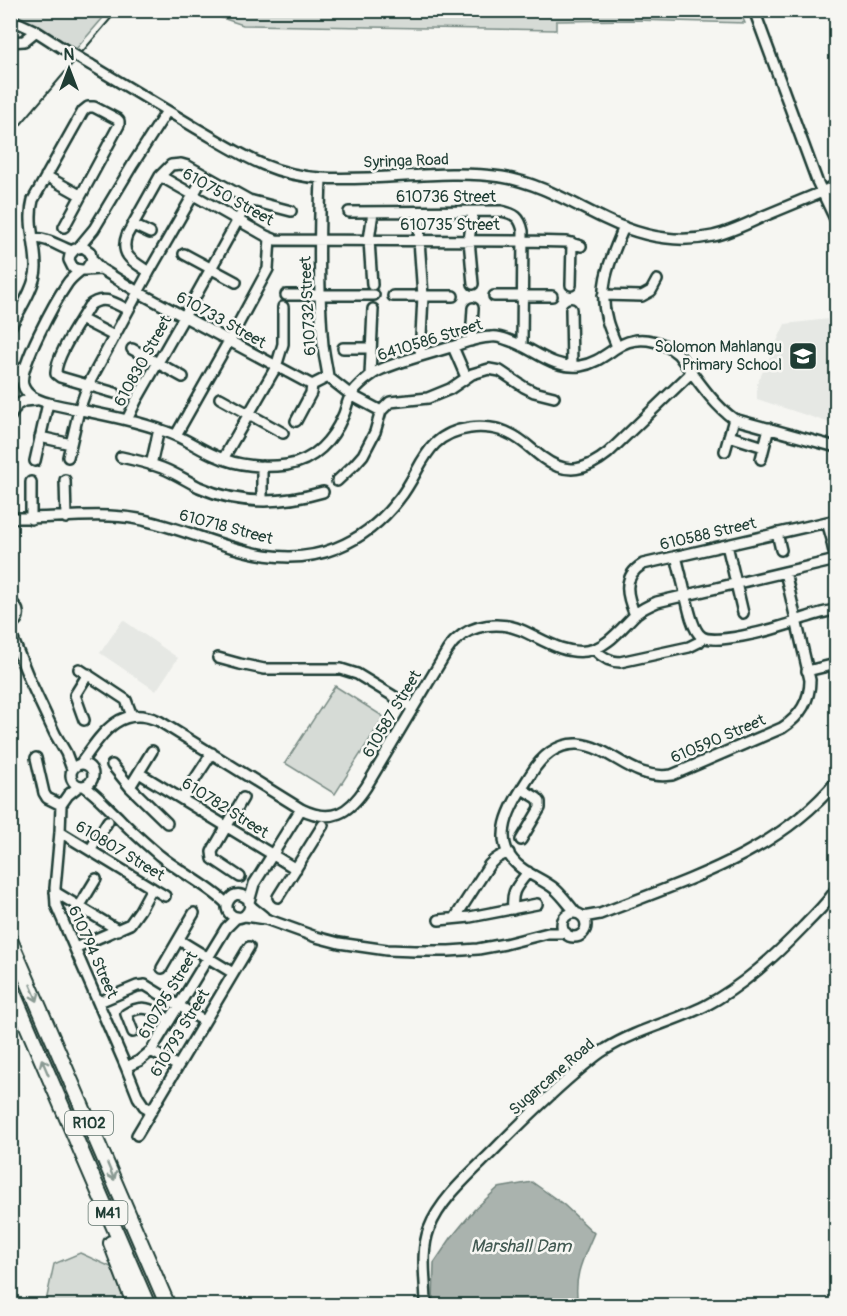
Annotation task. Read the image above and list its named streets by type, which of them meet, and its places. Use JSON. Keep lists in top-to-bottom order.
{
  "streets": {
    "highway": ["R102", "M41"],
    "street": [
      "Syringa Road",
      "610750 Street",
      "610736 Street",
      "610735 Street",
      "610732 Street",
      "610733 Street",
      "6410586 Street",
      "610830 Street",
      "610718 Street",
      "610588 Street",
      "610587 Street",
      "610590 Street",
      "610782 Street",
      "610807 Street",
      "610794 Street",
      "610795 Street",
      "610793 Street",
      "Sugarcane Road"
    ]
  },
  "crossings": [
    ["Syringa Road", "610732 Street"],
    ["610750 Street", "610735 Street"],
    ["610750 Street", "610732 Street"],
    ["610750 Street", "610830 Street"],
    ["610736 Street", "610735 Street"],
    ["610735 Street", "610732 Street"],
    ["610732 Street", "6410586 Street"],
    ["610733 Street", "610830 Street"],
    ["6410586 Street", "610830 Street"],
    ["610807 Street", "610794 Street"],
    ["610794 Street", "610795 Street"],
    ["610794 Street", "610793 Street"],
    ["R102", "M41"]
  ],
  "water": ["Marshall Dam"],
  "places": {
    "school or university": ["Solomon Mahlangu Primary School"]
  },
  "north": "top"
}
